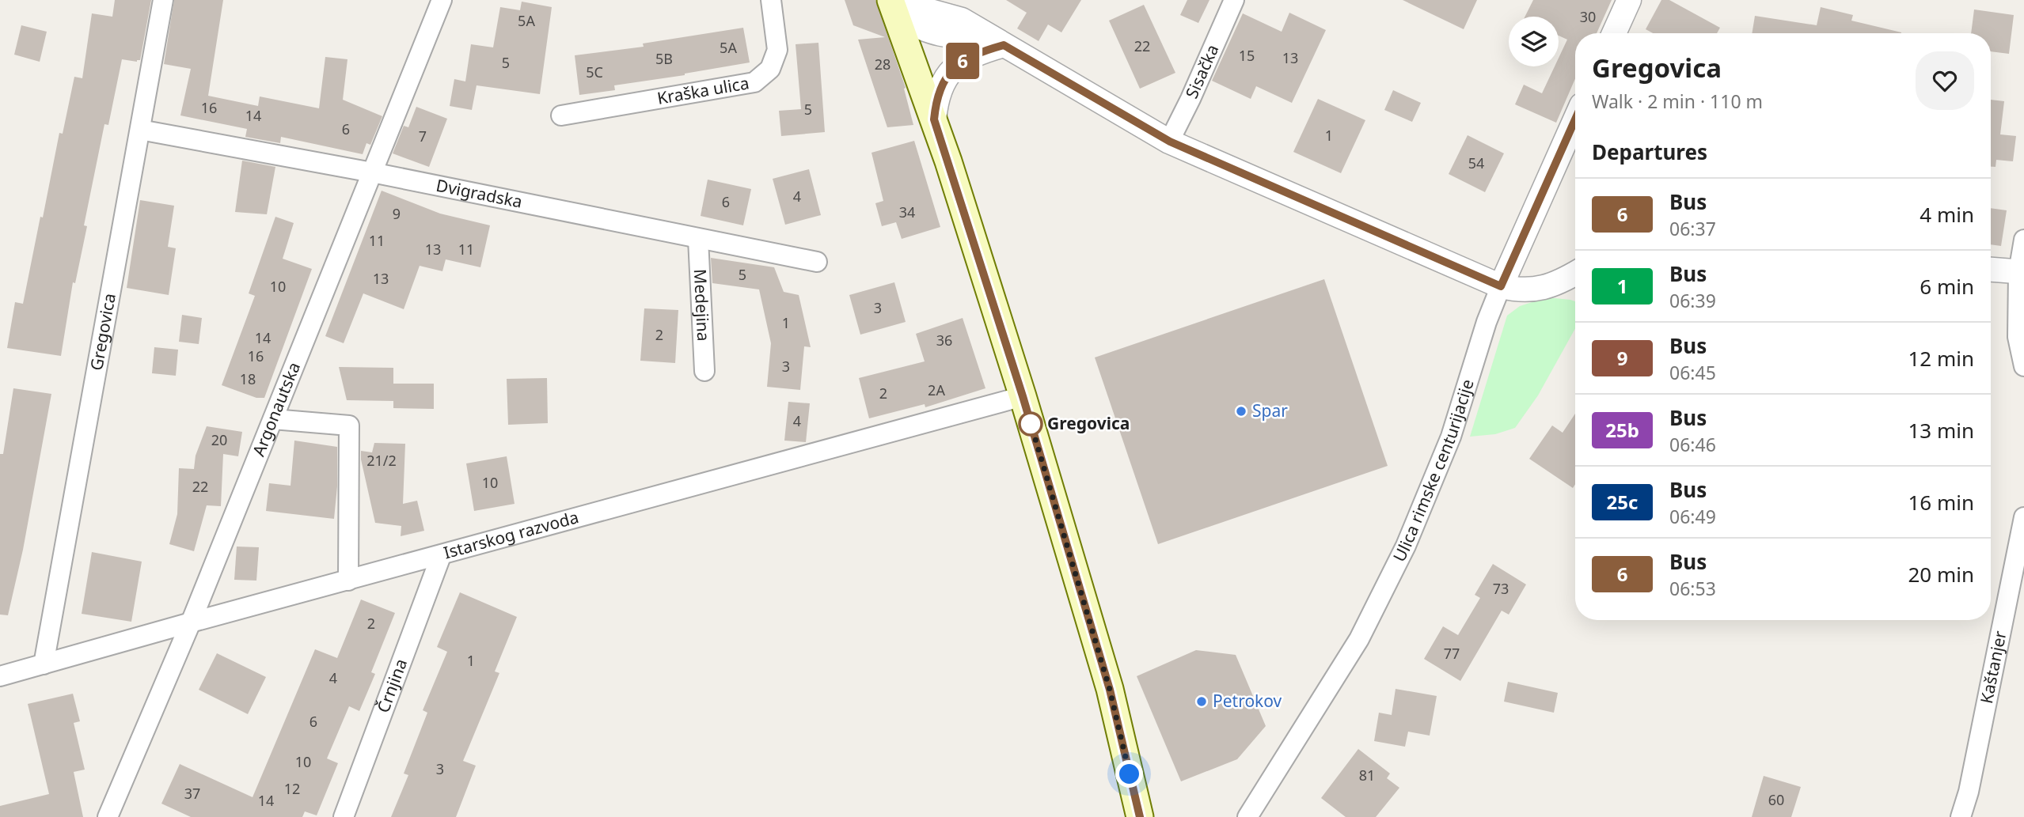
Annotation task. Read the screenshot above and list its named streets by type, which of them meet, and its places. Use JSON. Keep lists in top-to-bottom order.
{
  "streets": {
    "street": [
      "Sisačka",
      "Kraška ulica",
      "Dvigradska",
      "Medejina",
      "Gregovica",
      "Argonautska",
      "Ulica rimske centurijacije",
      "Istarskog razvoda",
      "Kaštanjer",
      "Črnjina"
    ]
  },
  "crossings": [
    ["Dvigradska", "Medejina"],
    ["Dvigradska", "Gregovica"],
    ["Dvigradska", "Argonautska"],
    ["Gregovica", "Istarskog razvoda"],
    ["Argonautska", "Istarskog razvoda"],
    ["Istarskog razvoda", "Črnjina"]
  ],
  "places": ["Spar", "Gregovica", "Petrokov"],
  "lines": ["bus line 6"],
  "house_numbers": [
    "30",
    "5A",
    "22",
    "5A",
    "15",
    "13",
    "5B",
    "5",
    "28",
    "5C",
    "16",
    "5",
    "14",
    "6",
    "1",
    "7",
    "54",
    "4",
    "6",
    "34",
    "9",
    "11",
    "13",
    "11",
    "5",
    "13",
    "10",
    "3",
    "1",
    "2",
    "14",
    "36",
    "16",
    "3",
    "18",
    "2A",
    "2",
    "4",
    "20",
    "21/2",
    "10",
    "22",
    "73",
    "2",
    "77",
    "1",
    "4",
    "6",
    "10",
    "3",
    "81",
    "12",
    "37",
    "60",
    "14"
  ],
  "page": {
    "on_map": "6",
    "heading": [
      ["Gregovica", "Walk · 2 min · 110 m"],
      "Departures"
    ],
    "list": [
      {
        "mark": "6",
        "name": "Bus",
        "note": "06:37",
        "value": "4 min"
      },
      {
        "mark": "1",
        "name": "Bus",
        "note": "06:39",
        "value": "6 min"
      },
      {
        "mark": "9",
        "name": "Bus",
        "note": "06:45",
        "value": "12 min"
      },
      {
        "mark": "25b",
        "name": "Bus",
        "note": "06:46",
        "value": "13 min"
      },
      {
        "mark": "25c",
        "name": "Bus",
        "note": "06:49",
        "value": "16 min"
      },
      {
        "mark": "6",
        "name": "Bus",
        "note": "06:53",
        "value": "20 min"
      }
    ]
  }
}
